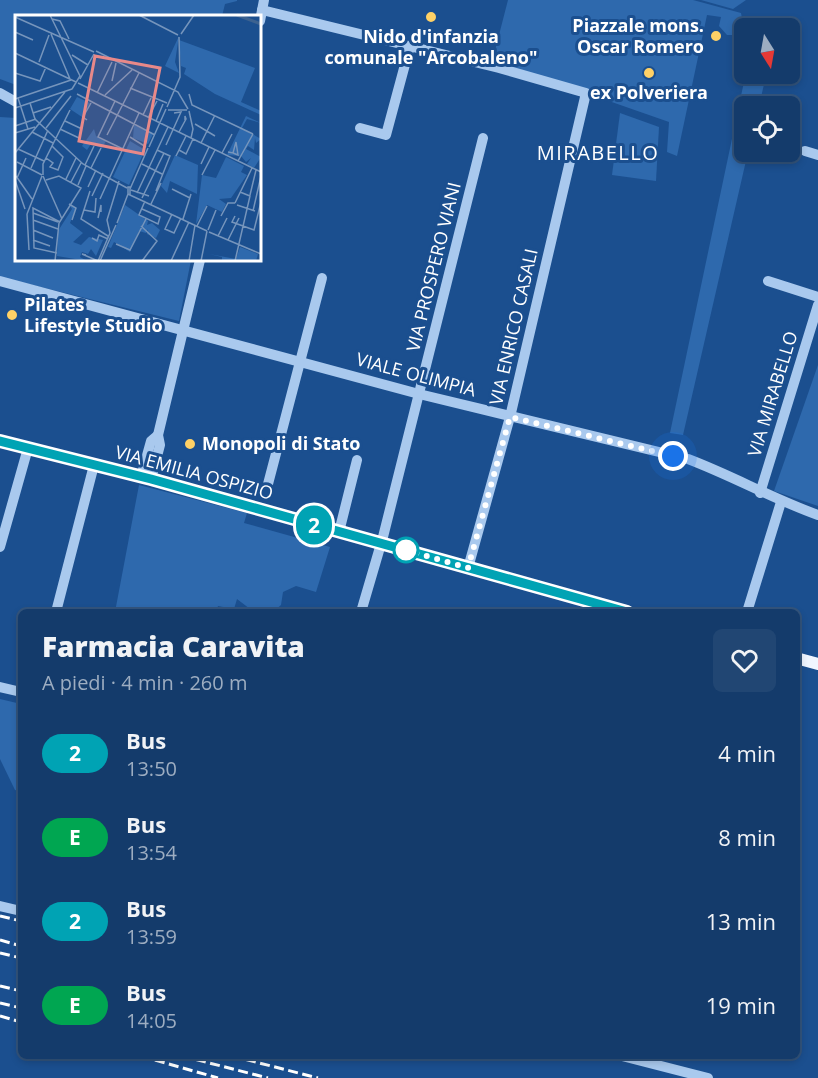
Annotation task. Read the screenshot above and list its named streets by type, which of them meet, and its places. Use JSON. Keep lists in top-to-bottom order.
{
  "streets": {
    "main road": ["VIA EMILIA OSPIZIO"],
    "street": [
      "VIA PROSPERO VIANI",
      "VIA ENRICO CASALI",
      "VIALE OLIMPIA",
      "VIA MIRABELLO"
    ]
  },
  "crossings": [
    ["VIA PROSPERO VIANI", "VIALE OLIMPIA"],
    ["VIA PROSPERO VIANI", "VIA EMILIA OSPIZIO"],
    ["VIA ENRICO CASALI", "VIALE OLIMPIA"],
    ["VIA ENRICO CASALI", "VIA EMILIA OSPIZIO"],
    ["VIALE OLIMPIA", "VIA MIRABELLO"]
  ],
  "districts": ["MIRABELLO"],
  "places": [
    "Nido d'infanzia comunale \"Arcobaleno\"",
    "Piazzale mons. Oscar Romero",
    "ex Polveriera",
    "Pilates Lifestyle Studio",
    "Monopoli di Stato"
  ],
  "lines": ["bus line 2"],
  "north": "bottom",
  "page": {
    "on_map": "2",
    "heading": ["Farmacia Caravita", "A piedi · 4 min · 260 m"],
    "list": [
      {
        "mark": "2",
        "name": "Bus",
        "note": "13:50",
        "value": "4 min"
      },
      {
        "mark": "E",
        "name": "Bus",
        "note": "13:54",
        "value": "8 min"
      },
      {
        "mark": "2",
        "name": "Bus",
        "note": "13:59",
        "value": "13 min"
      },
      {
        "mark": "E",
        "name": "Bus",
        "note": "14:05",
        "value": "19 min"
      }
    ]
  }
}
